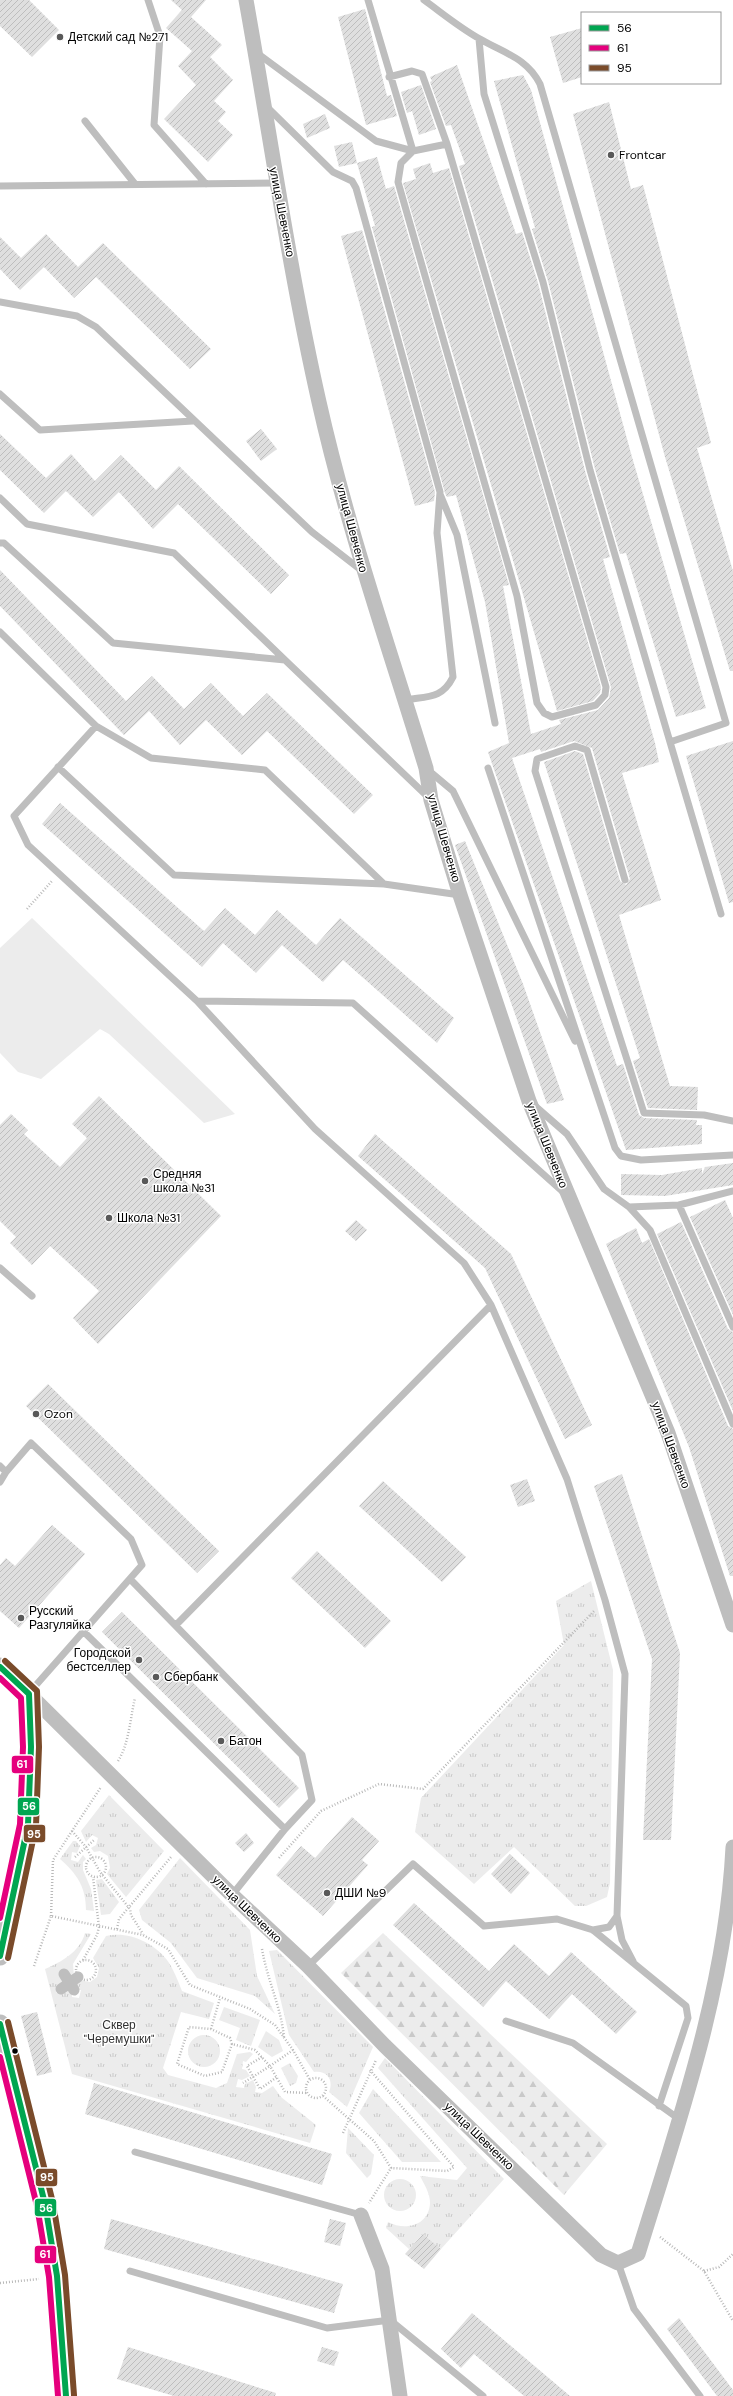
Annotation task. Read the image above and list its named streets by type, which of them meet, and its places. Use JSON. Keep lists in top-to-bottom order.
{
  "streets": {
    "street": ["улица Шевченко"]
  },
  "parks": ["Сквер \"Черемушки\""],
  "places": [
    "Детский сад №271",
    "Frontcar",
    "Средняя школа №31",
    "Школа №31",
    "Ozon",
    "Русский Разгуляйка",
    "Городской бестселлер",
    "Сбербанк",
    "Батон",
    "ДШИ №9"
  ],
  "lines": ["transit line 95", "transit line 56", "transit line 61"],
  "legend": ["56", "61", "95"]
}
